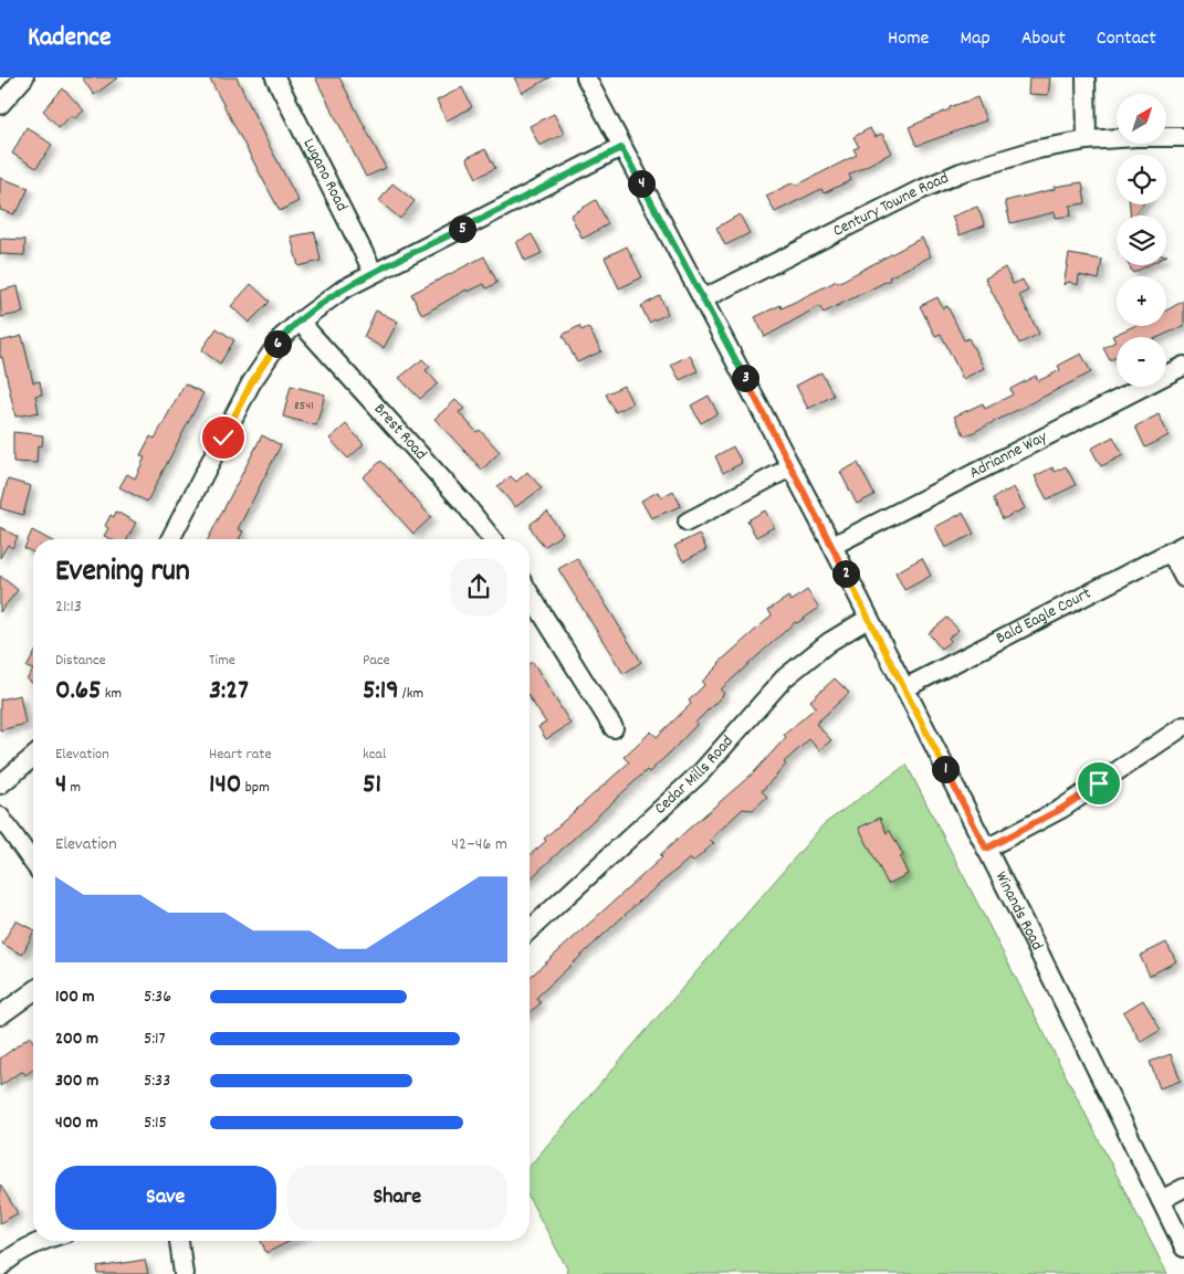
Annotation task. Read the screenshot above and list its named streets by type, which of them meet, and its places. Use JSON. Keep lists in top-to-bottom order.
{
  "streets": {
    "street": [
      "Lugano Road",
      "Century Towne Road",
      "Brest Road",
      "Adrianne Way",
      "Bald Eagle Court",
      "Cedar Mills Road",
      "Winands Road"
    ]
  },
  "crossings": [
    ["Century Towne Road", "Winands Road"],
    ["Adrianne Way", "Winands Road"],
    ["Bald Eagle Court", "Winands Road"],
    ["Cedar Mills Road", "Winands Road"]
  ],
  "house_numbers": ["8541"],
  "north": "top right",
  "page": {
    "header": "Kadence",
    "nav": [
      "Home",
      "Map",
      "About",
      "Contact"
    ],
    "map_buttons": ["+", "−"],
    "pins": [
      "4",
      "5",
      "6",
      "3",
      "2",
      "1"
    ],
    "heading": ["Evening run", "21:13"],
    "stats": [
      ["Distance", "0.65 km"],
      ["Time", "3:27"],
      ["Pace", "5:19 /km"],
      ["Elevation", "4 m"],
      ["Heart rate", "140 bpm"],
      ["kcal", "51"]
    ],
    "chart": ["Elevation", "42–46 m"],
    "list": [
      {
        "name": "100 m",
        "note": "5:36"
      },
      {
        "name": "200 m",
        "note": "5:17"
      },
      {
        "name": "300 m",
        "note": "5:33"
      },
      {
        "name": "400 m",
        "note": "5:15"
      }
    ],
    "buttons": ["Save", "Share"]
  }
}
